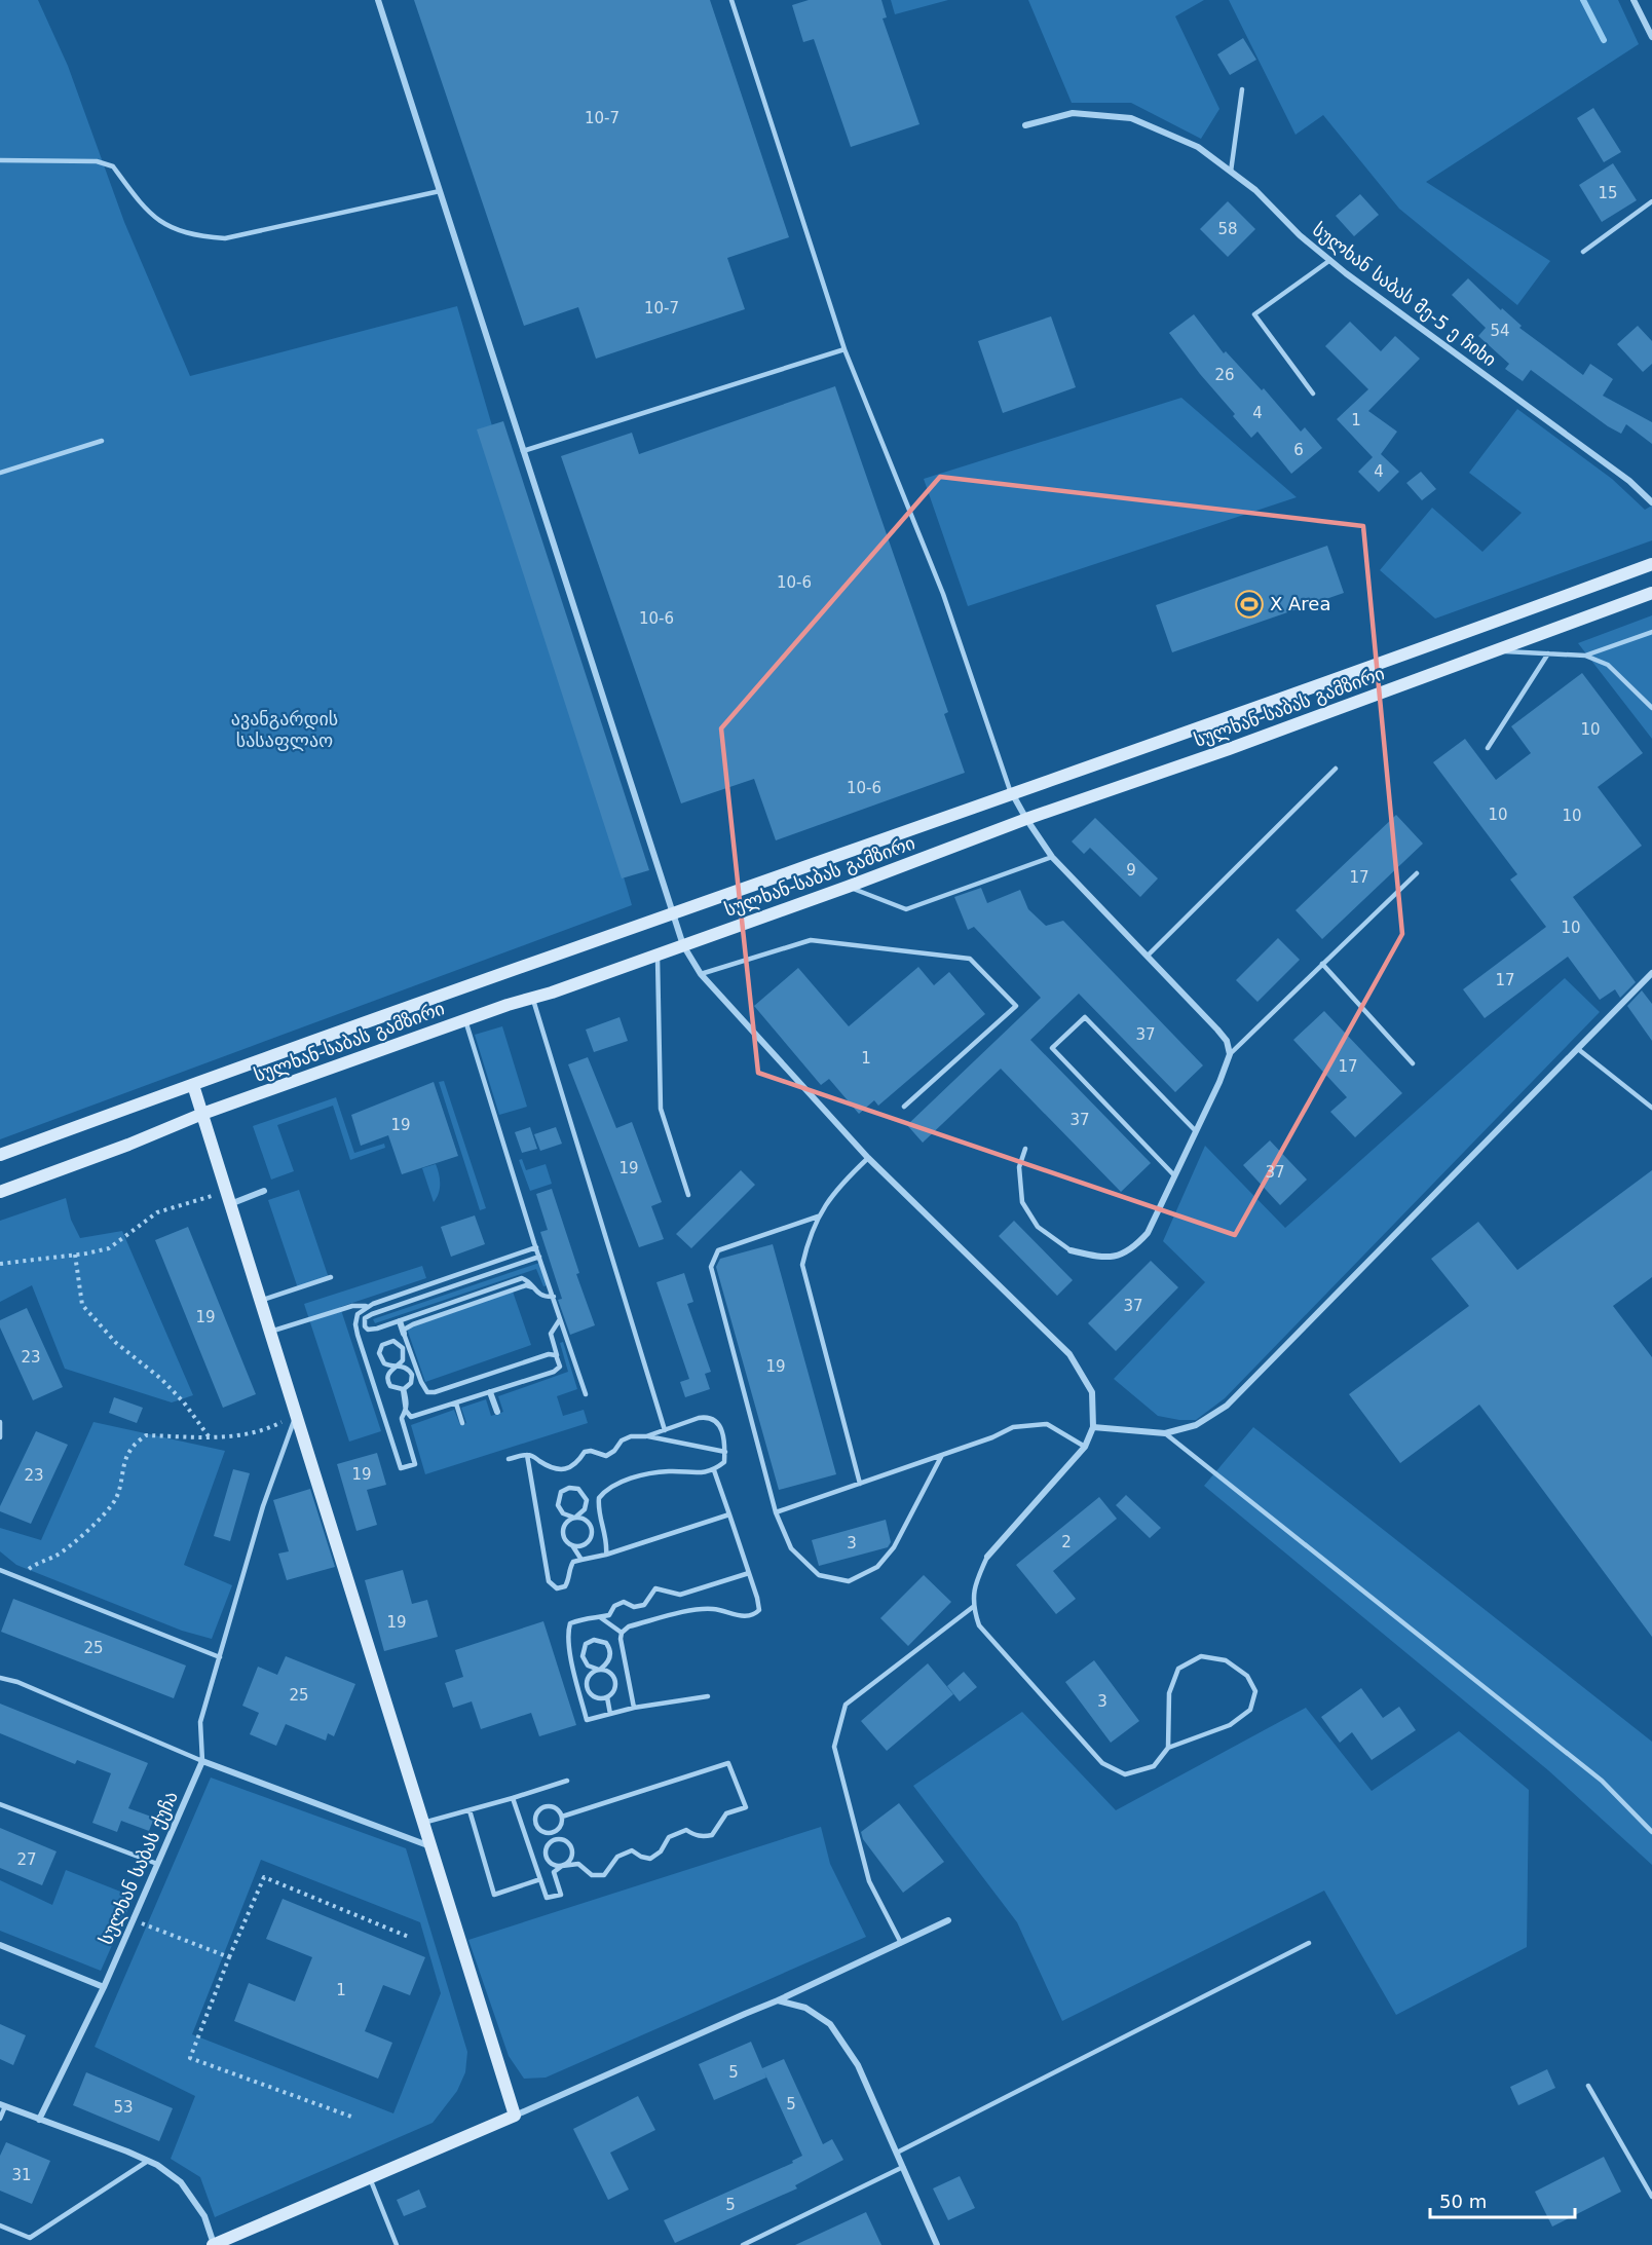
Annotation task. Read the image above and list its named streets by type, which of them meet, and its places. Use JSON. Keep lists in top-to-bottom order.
{
  "streets": {
    "main road": ["სულხან-საბას გამზირი"],
    "street": ["სულხან საბას მე-5 ე ჩიხი", "სულხან საბას ქუჩა"]
  },
  "parks": ["ავანგარდის სასაფლაო"],
  "places": {
    "sports": ["X Area"]
  },
  "house_numbers": [
    "10-7",
    "15",
    "58",
    "10-7",
    "54",
    "26",
    "4",
    "1",
    "6",
    "4",
    "10-6",
    "10-6",
    "10",
    "10-6",
    "10",
    "10",
    "9",
    "17",
    "10",
    "17",
    "37",
    "1",
    "17",
    "37",
    "19",
    "19",
    "37",
    "37",
    "19",
    "23",
    "19",
    "19",
    "23",
    "2",
    "3",
    "19",
    "25",
    "25",
    "3",
    "27",
    "1",
    "5",
    "5",
    "53",
    "31",
    "5"
  ],
  "scale_bar": "50 m"
}
